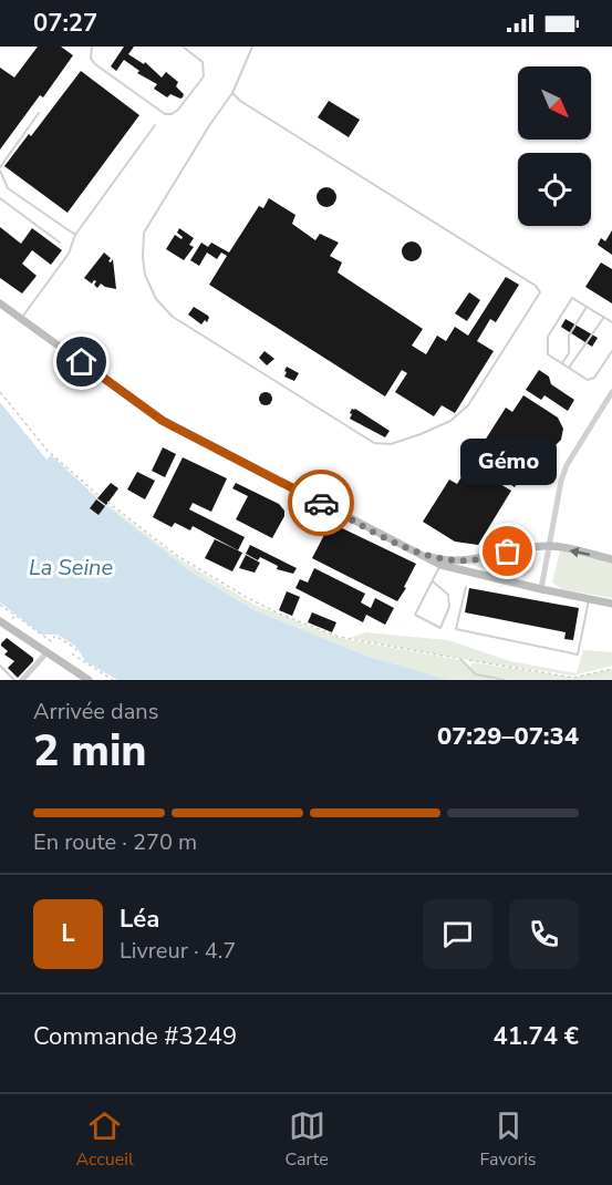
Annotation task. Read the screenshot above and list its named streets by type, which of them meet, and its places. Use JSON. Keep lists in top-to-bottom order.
{
  "water": ["La Seine"],
  "places": ["Gémo"],
  "north": "bottom right",
  "page": {
    "status": "07:27",
    "bubble": "Gémo",
    "heading": ["2 min", "Arrivée dans", "07:29–07:34"],
    "panel": [
      "Léa",
      "Livreur · 4.7",
      "Commande #3249",
      "41.74 €"
    ],
    "bar": "En route · 270 m",
    "round": "L",
    "tabs": ["Accueil", "Carte", "Favoris"]
  }
}
